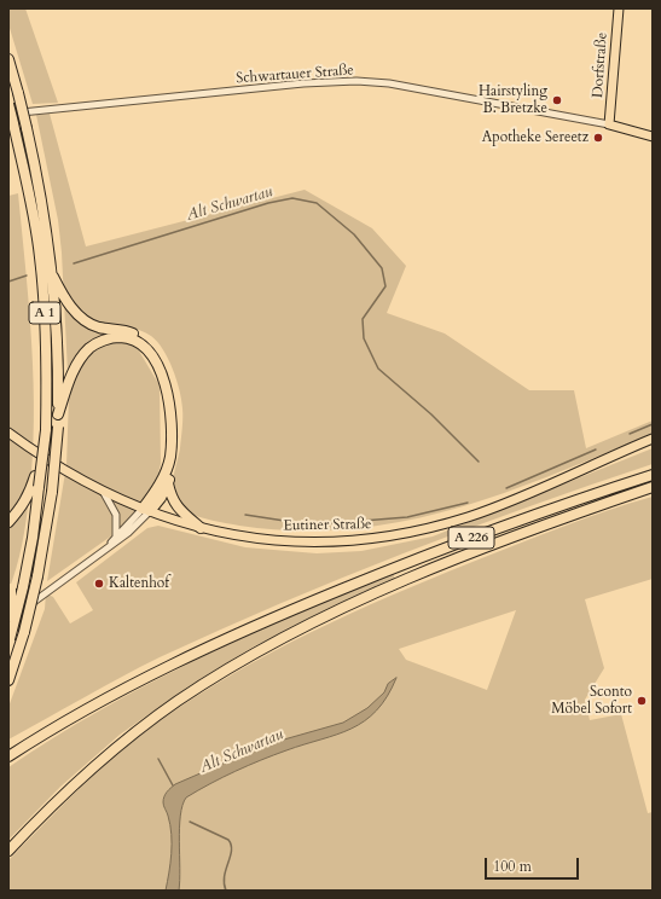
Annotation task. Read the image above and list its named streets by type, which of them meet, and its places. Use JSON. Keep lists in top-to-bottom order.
{
  "streets": {
    "highway": ["A 1", "A 226"],
    "main road": ["Dorfstraße", "Eutiner Straße"],
    "street": ["Schwartauer Straße"]
  },
  "crossings": [
    ["Dorfstraße", "Schwartauer Straße"]
  ],
  "water": ["Alt Schwartau"],
  "places": [
    "Hairstyling B. Bretzke",
    "Apotheke Sereetz",
    "Kaltenhof",
    "Sconto Möbel Sofort"
  ],
  "scale_bar": "100 m"
}
